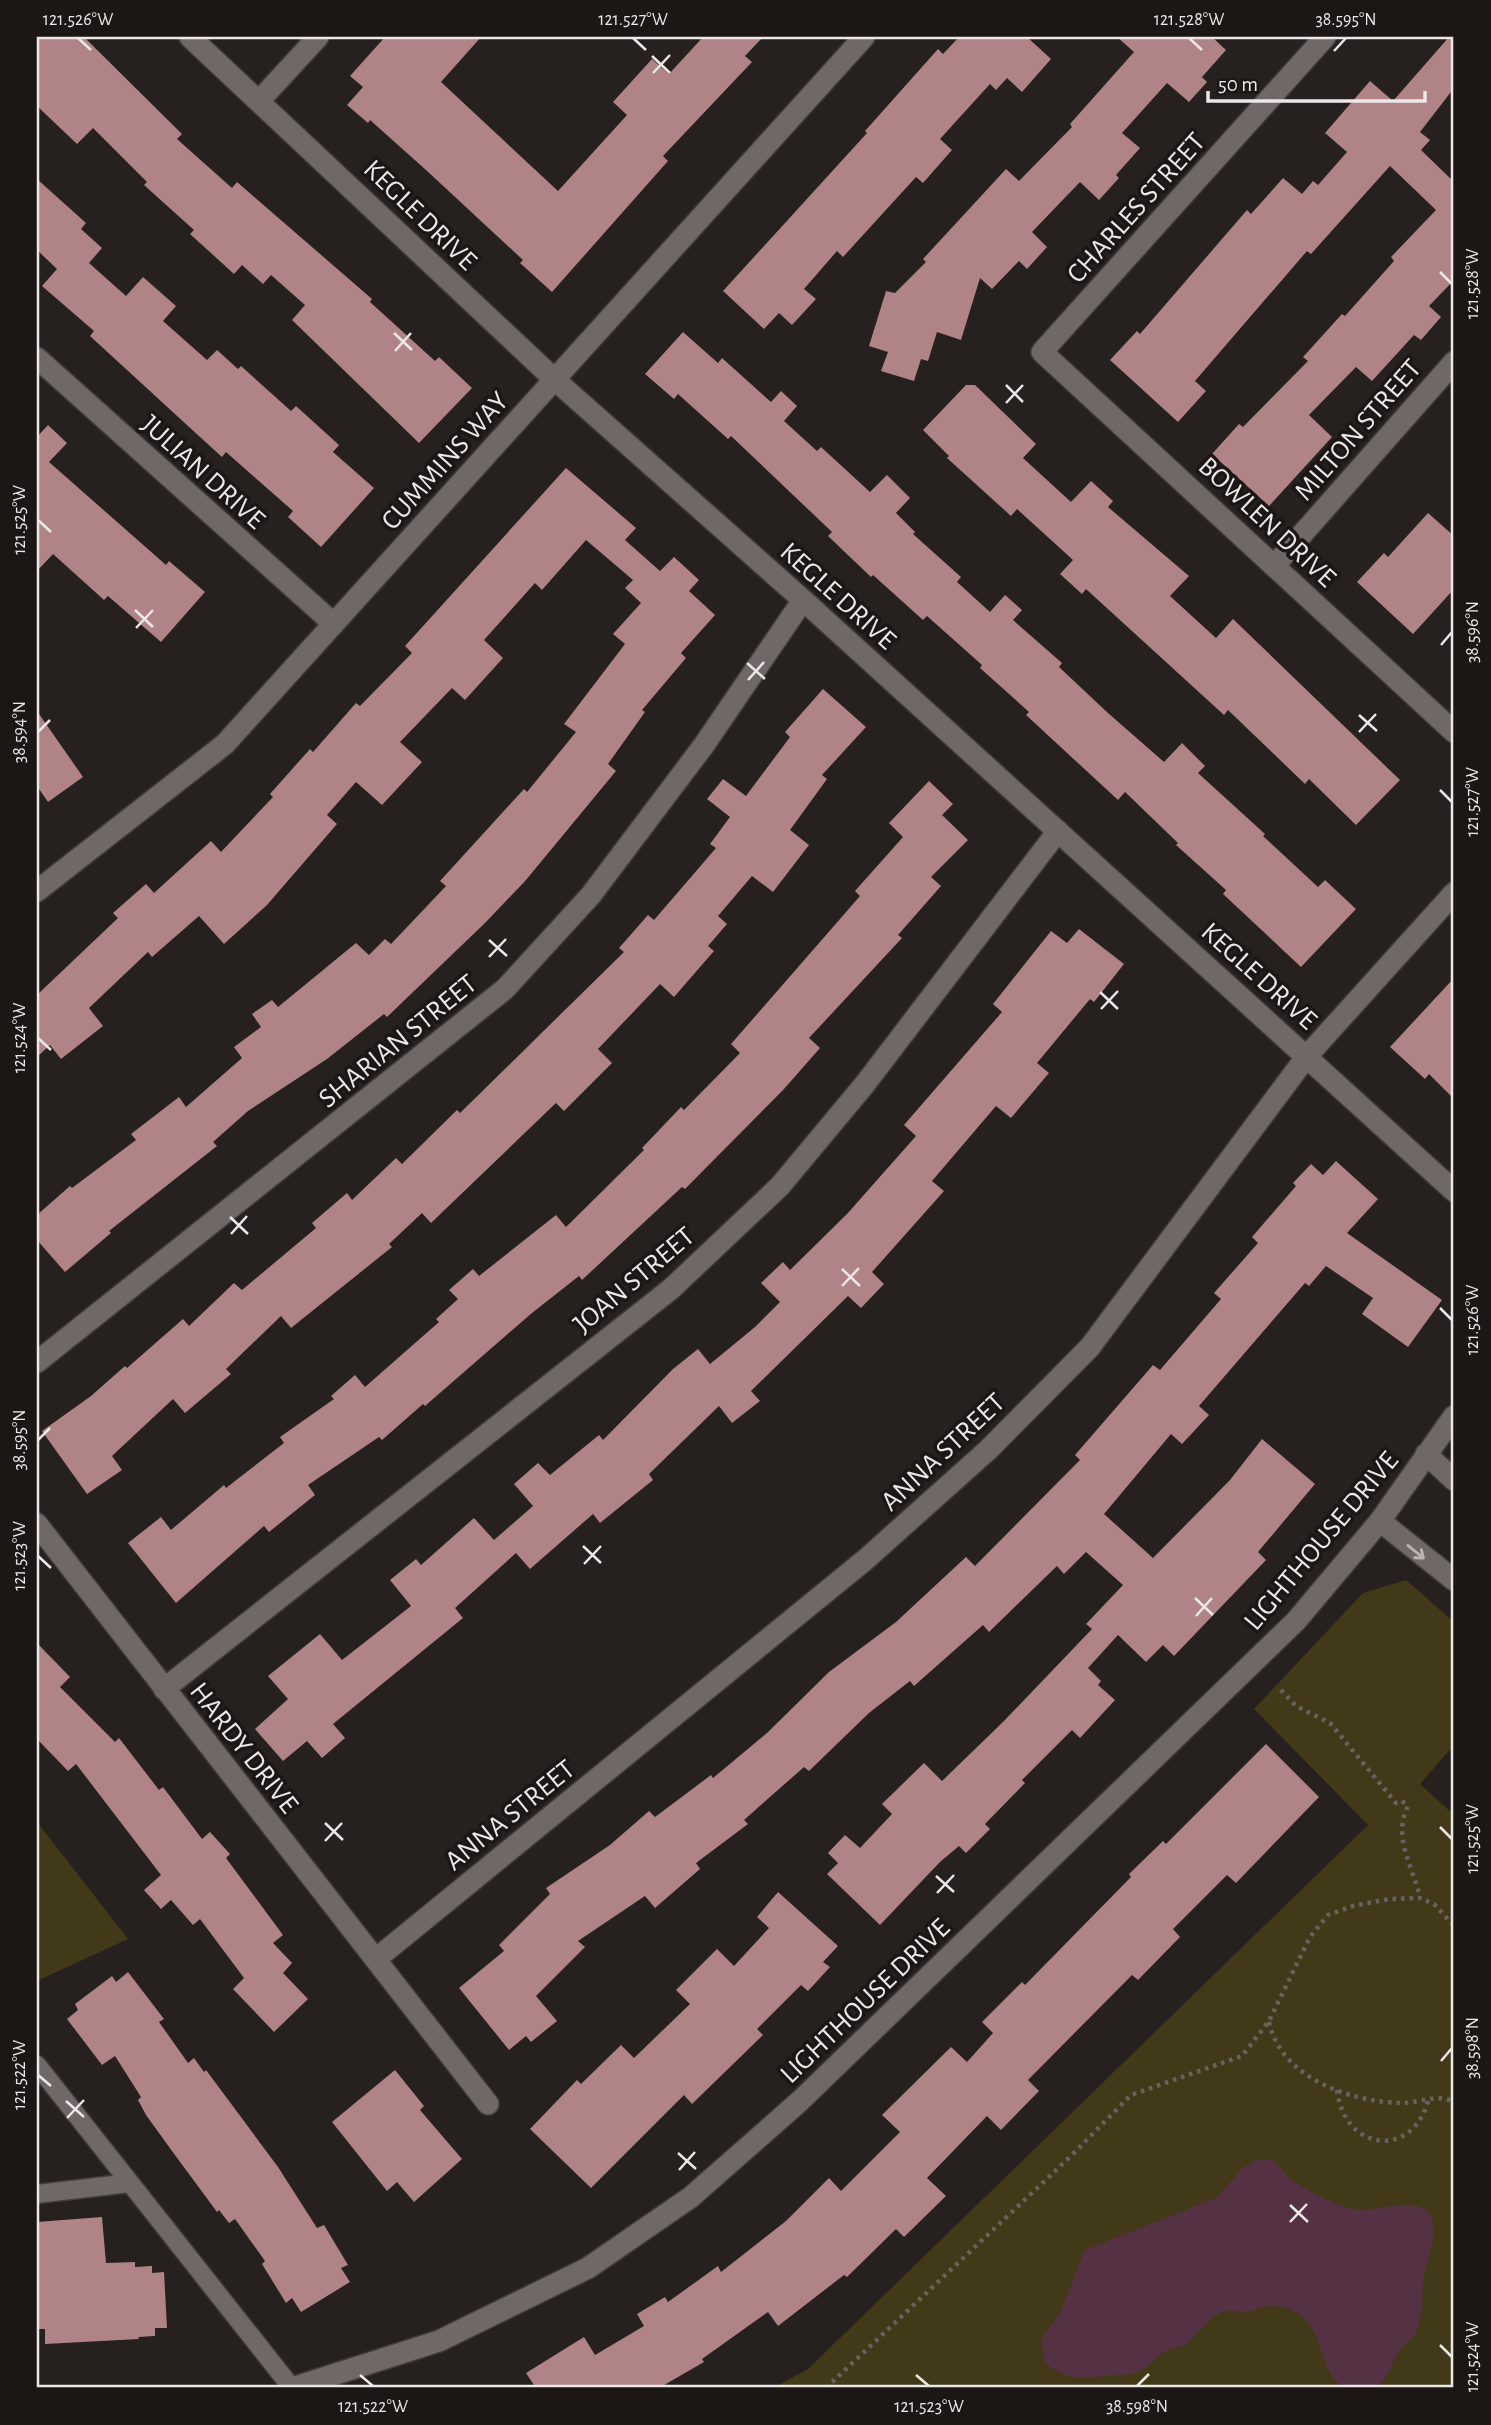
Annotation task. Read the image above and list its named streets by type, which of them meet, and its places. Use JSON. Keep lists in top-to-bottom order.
{
  "streets": {
    "street": [
      "CHARLES STREET",
      "KEGLE DRIVE",
      "MILTON STREET",
      "CUMMINS WAY",
      "JULIAN DRIVE",
      "BOWLEN DRIVE",
      "SHARIAN STREET",
      "JOAN STREET",
      "ANNA STREET",
      "LIGHTHOUSE DRIVE",
      "HARDY DRIVE"
    ]
  },
  "crossings": [
    ["CHARLES STREET", "BOWLEN DRIVE"],
    ["KEGLE DRIVE", "CUMMINS WAY"],
    ["KEGLE DRIVE", "SHARIAN STREET"],
    ["KEGLE DRIVE", "JOAN STREET"],
    ["KEGLE DRIVE", "ANNA STREET"],
    ["MILTON STREET", "BOWLEN DRIVE"],
    ["CUMMINS WAY", "JULIAN DRIVE"],
    ["JOAN STREET", "HARDY DRIVE"],
    ["ANNA STREET", "HARDY DRIVE"]
  ],
  "scale_bar": "50 m",
  "coordinates": [
    "121.526°W",
    "121.527°W",
    "121.528°W",
    "38.595°N",
    "121.525°W",
    "38.596°N",
    "38.594°N",
    "121.524°W",
    "121.523°W",
    "38.598°N",
    "121.522°W"
  ]
}
